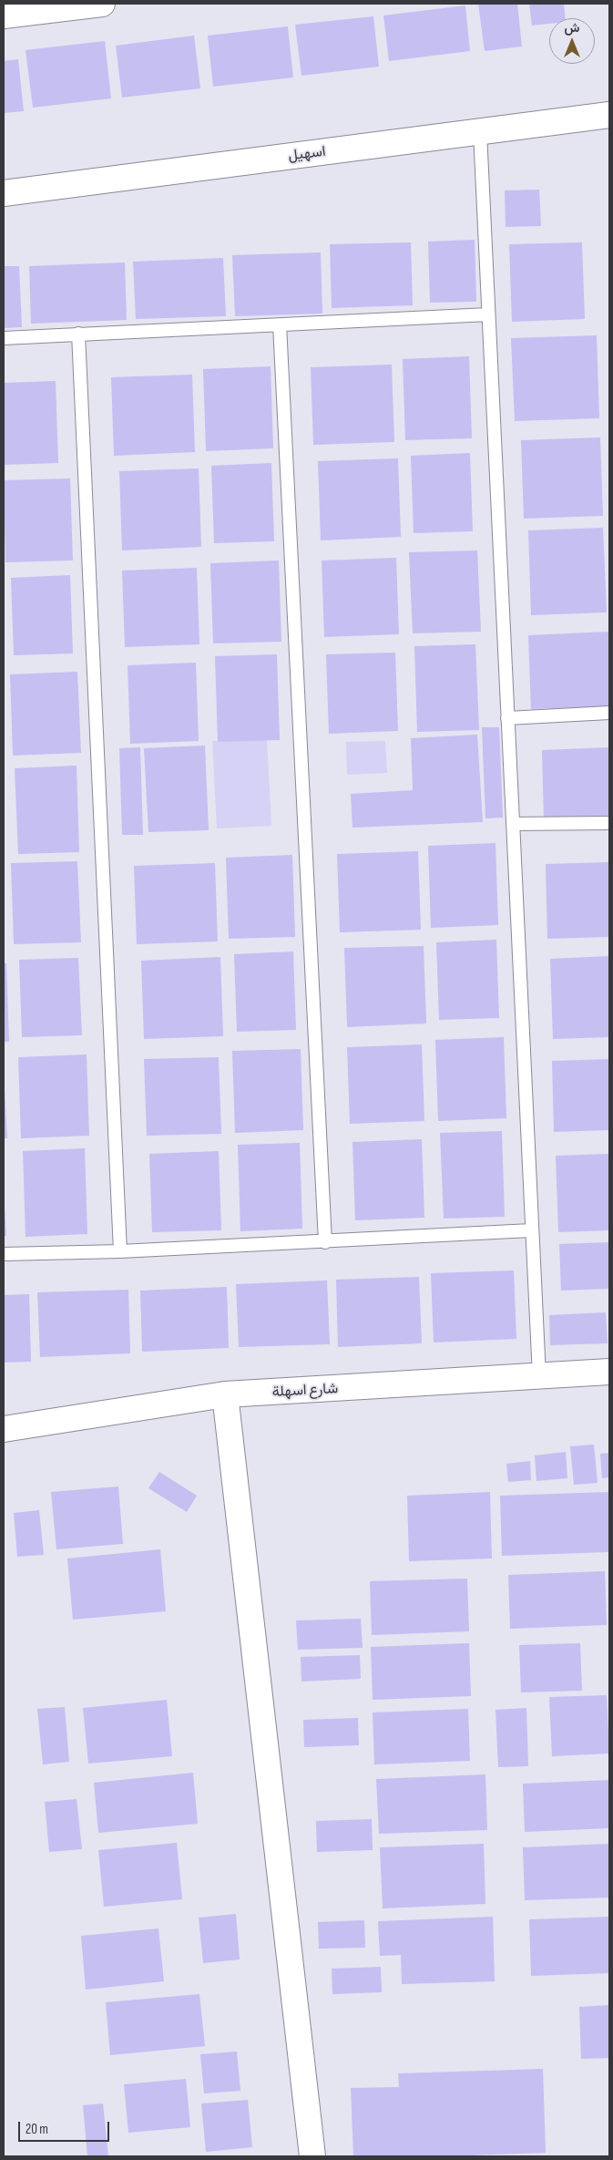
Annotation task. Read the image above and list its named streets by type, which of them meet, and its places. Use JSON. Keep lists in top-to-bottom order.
{
  "streets": {
    "street": ["اسهيل", "شارع اسهلة"]
  },
  "scale_bar": "20 m",
  "north": "top"
}
